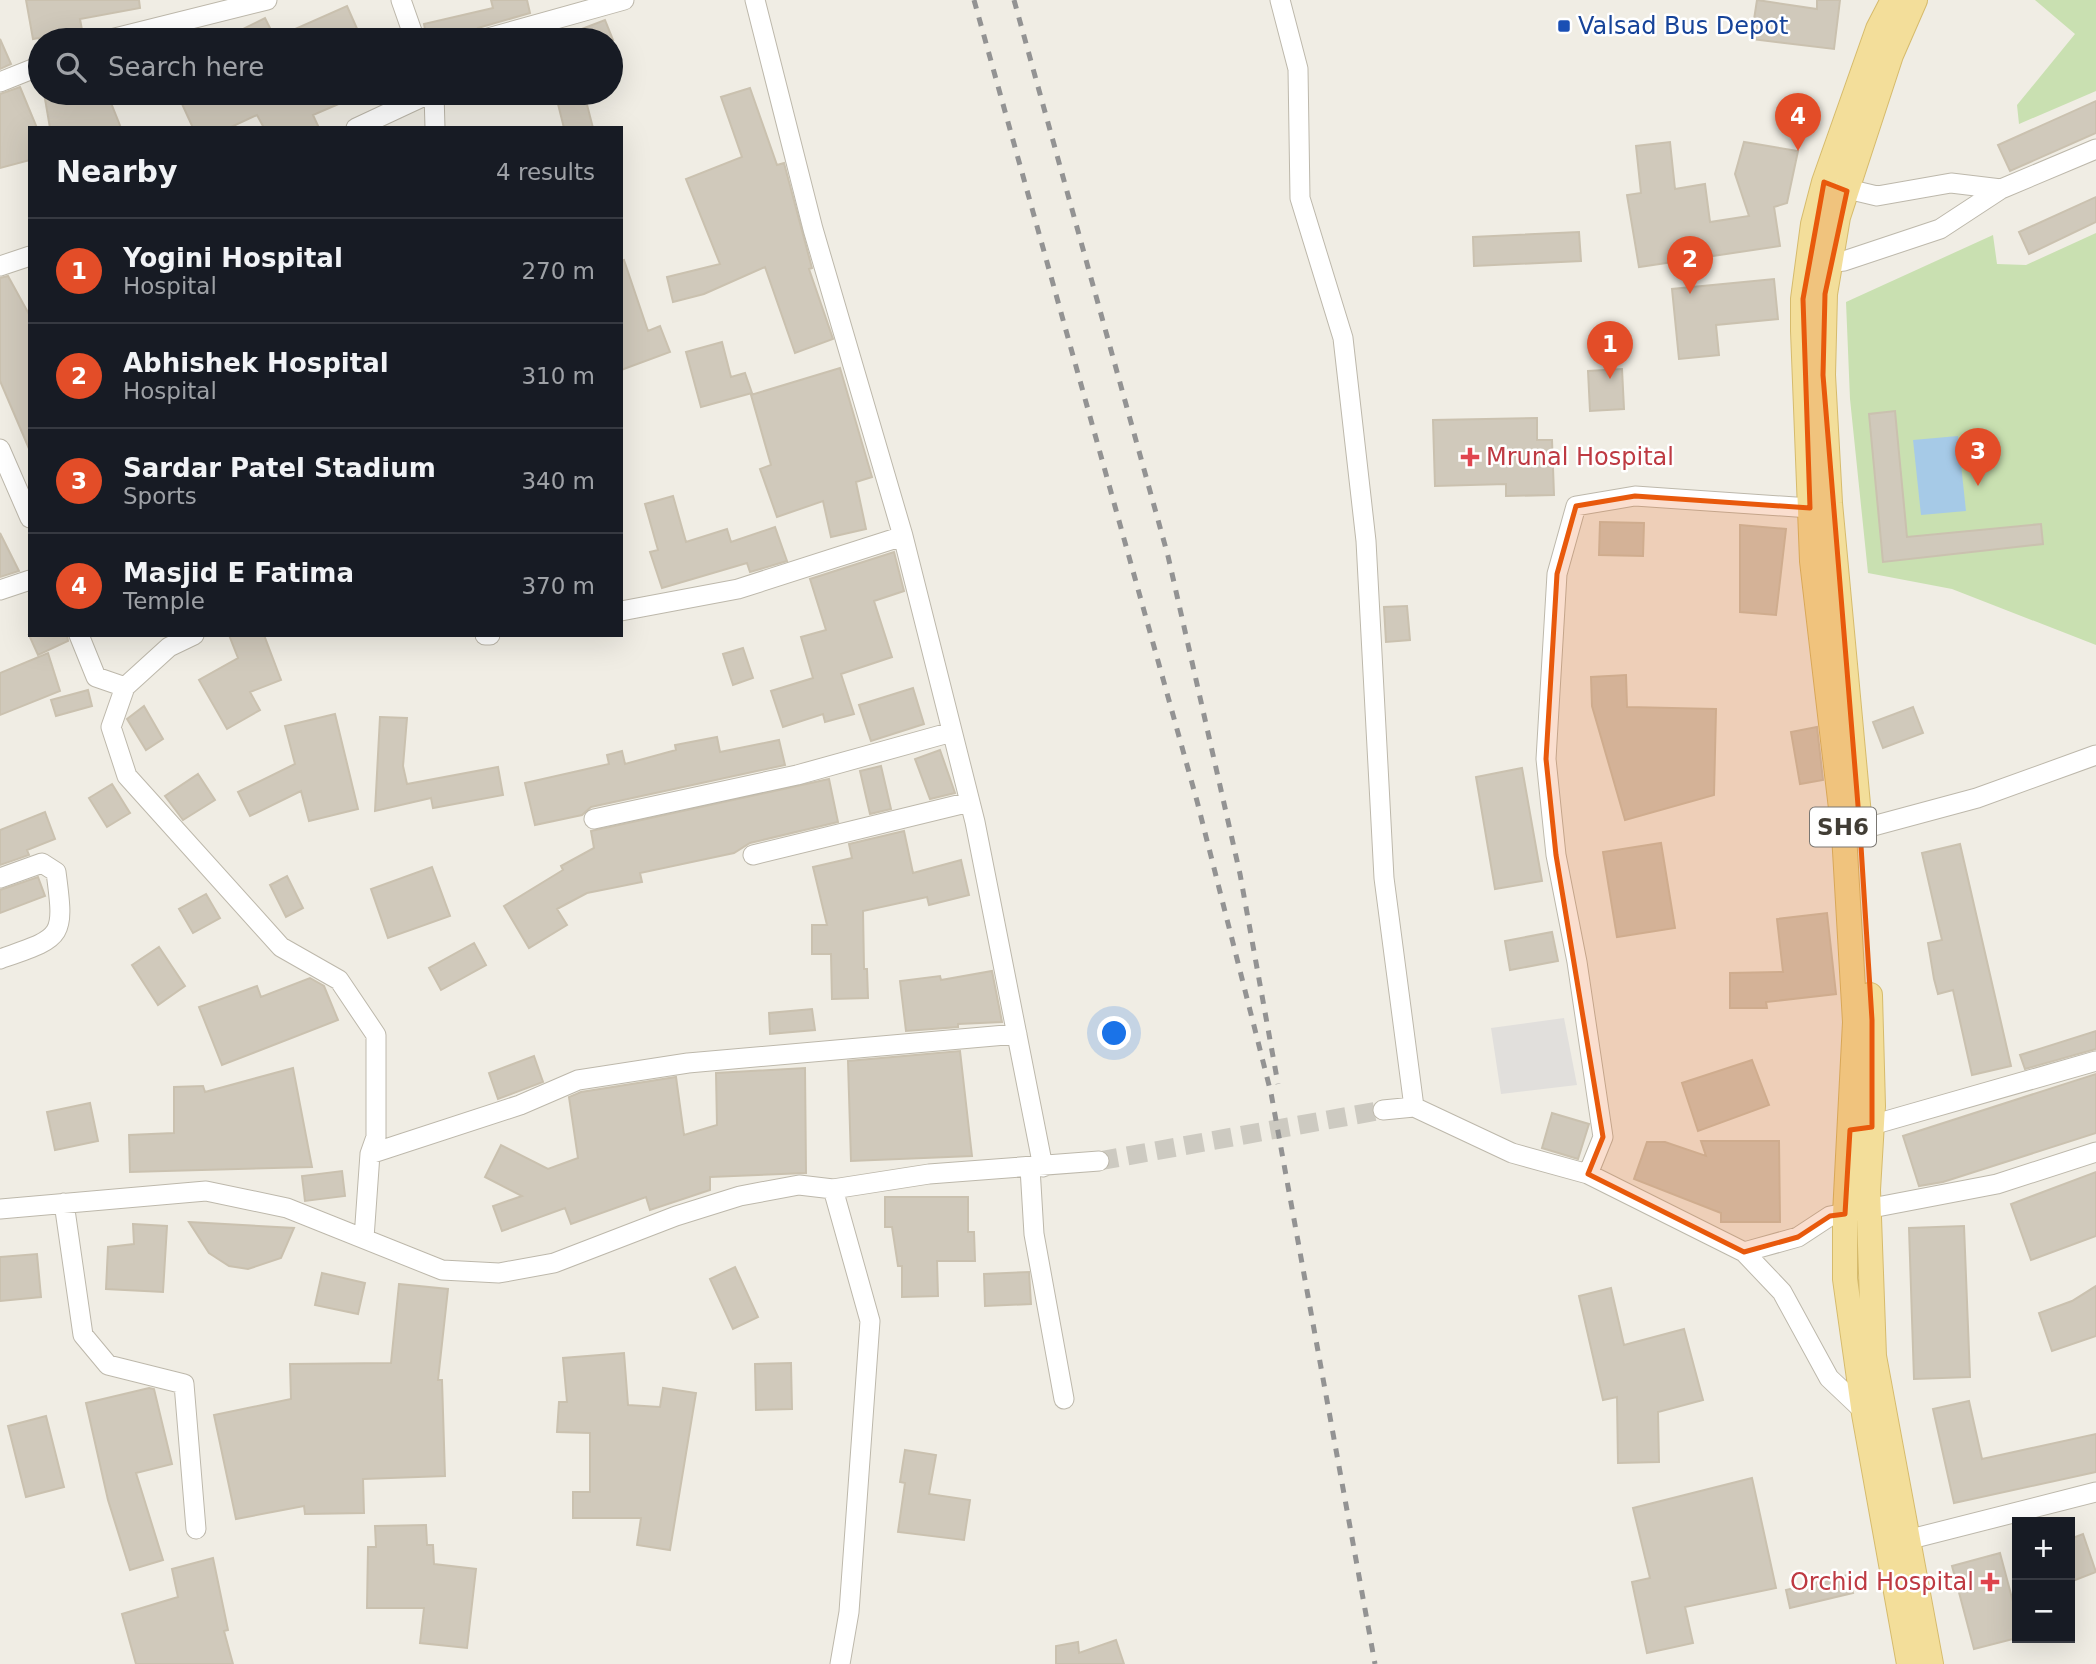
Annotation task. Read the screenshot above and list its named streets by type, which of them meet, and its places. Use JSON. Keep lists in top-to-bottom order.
{
  "streets": {
    "main road": ["SH6"]
  },
  "places": {
    "transit": ["Valsad Bus Depot"],
    "health": ["Mrunal Hospital", "Orchid Hospital"]
  },
  "page": {
    "search": "Search here",
    "pins": [
      "4",
      "2",
      "1",
      "3"
    ],
    "heading": ["Nearby", "4 results"],
    "list": [
      {
        "mark": "1",
        "name": "Yogini Hospital",
        "note": "Hospital",
        "value": "270 m"
      },
      {
        "mark": "2",
        "name": "Abhishek Hospital",
        "note": "Hospital",
        "value": "310 m"
      },
      {
        "mark": "3",
        "name": "Sardar Patel Stadium",
        "note": "Sports",
        "value": "340 m"
      },
      {
        "mark": "4",
        "name": "Masjid E Fatima",
        "note": "Temple",
        "value": "370 m"
      }
    ],
    "map_buttons": ["+", "−"]
  }
}
